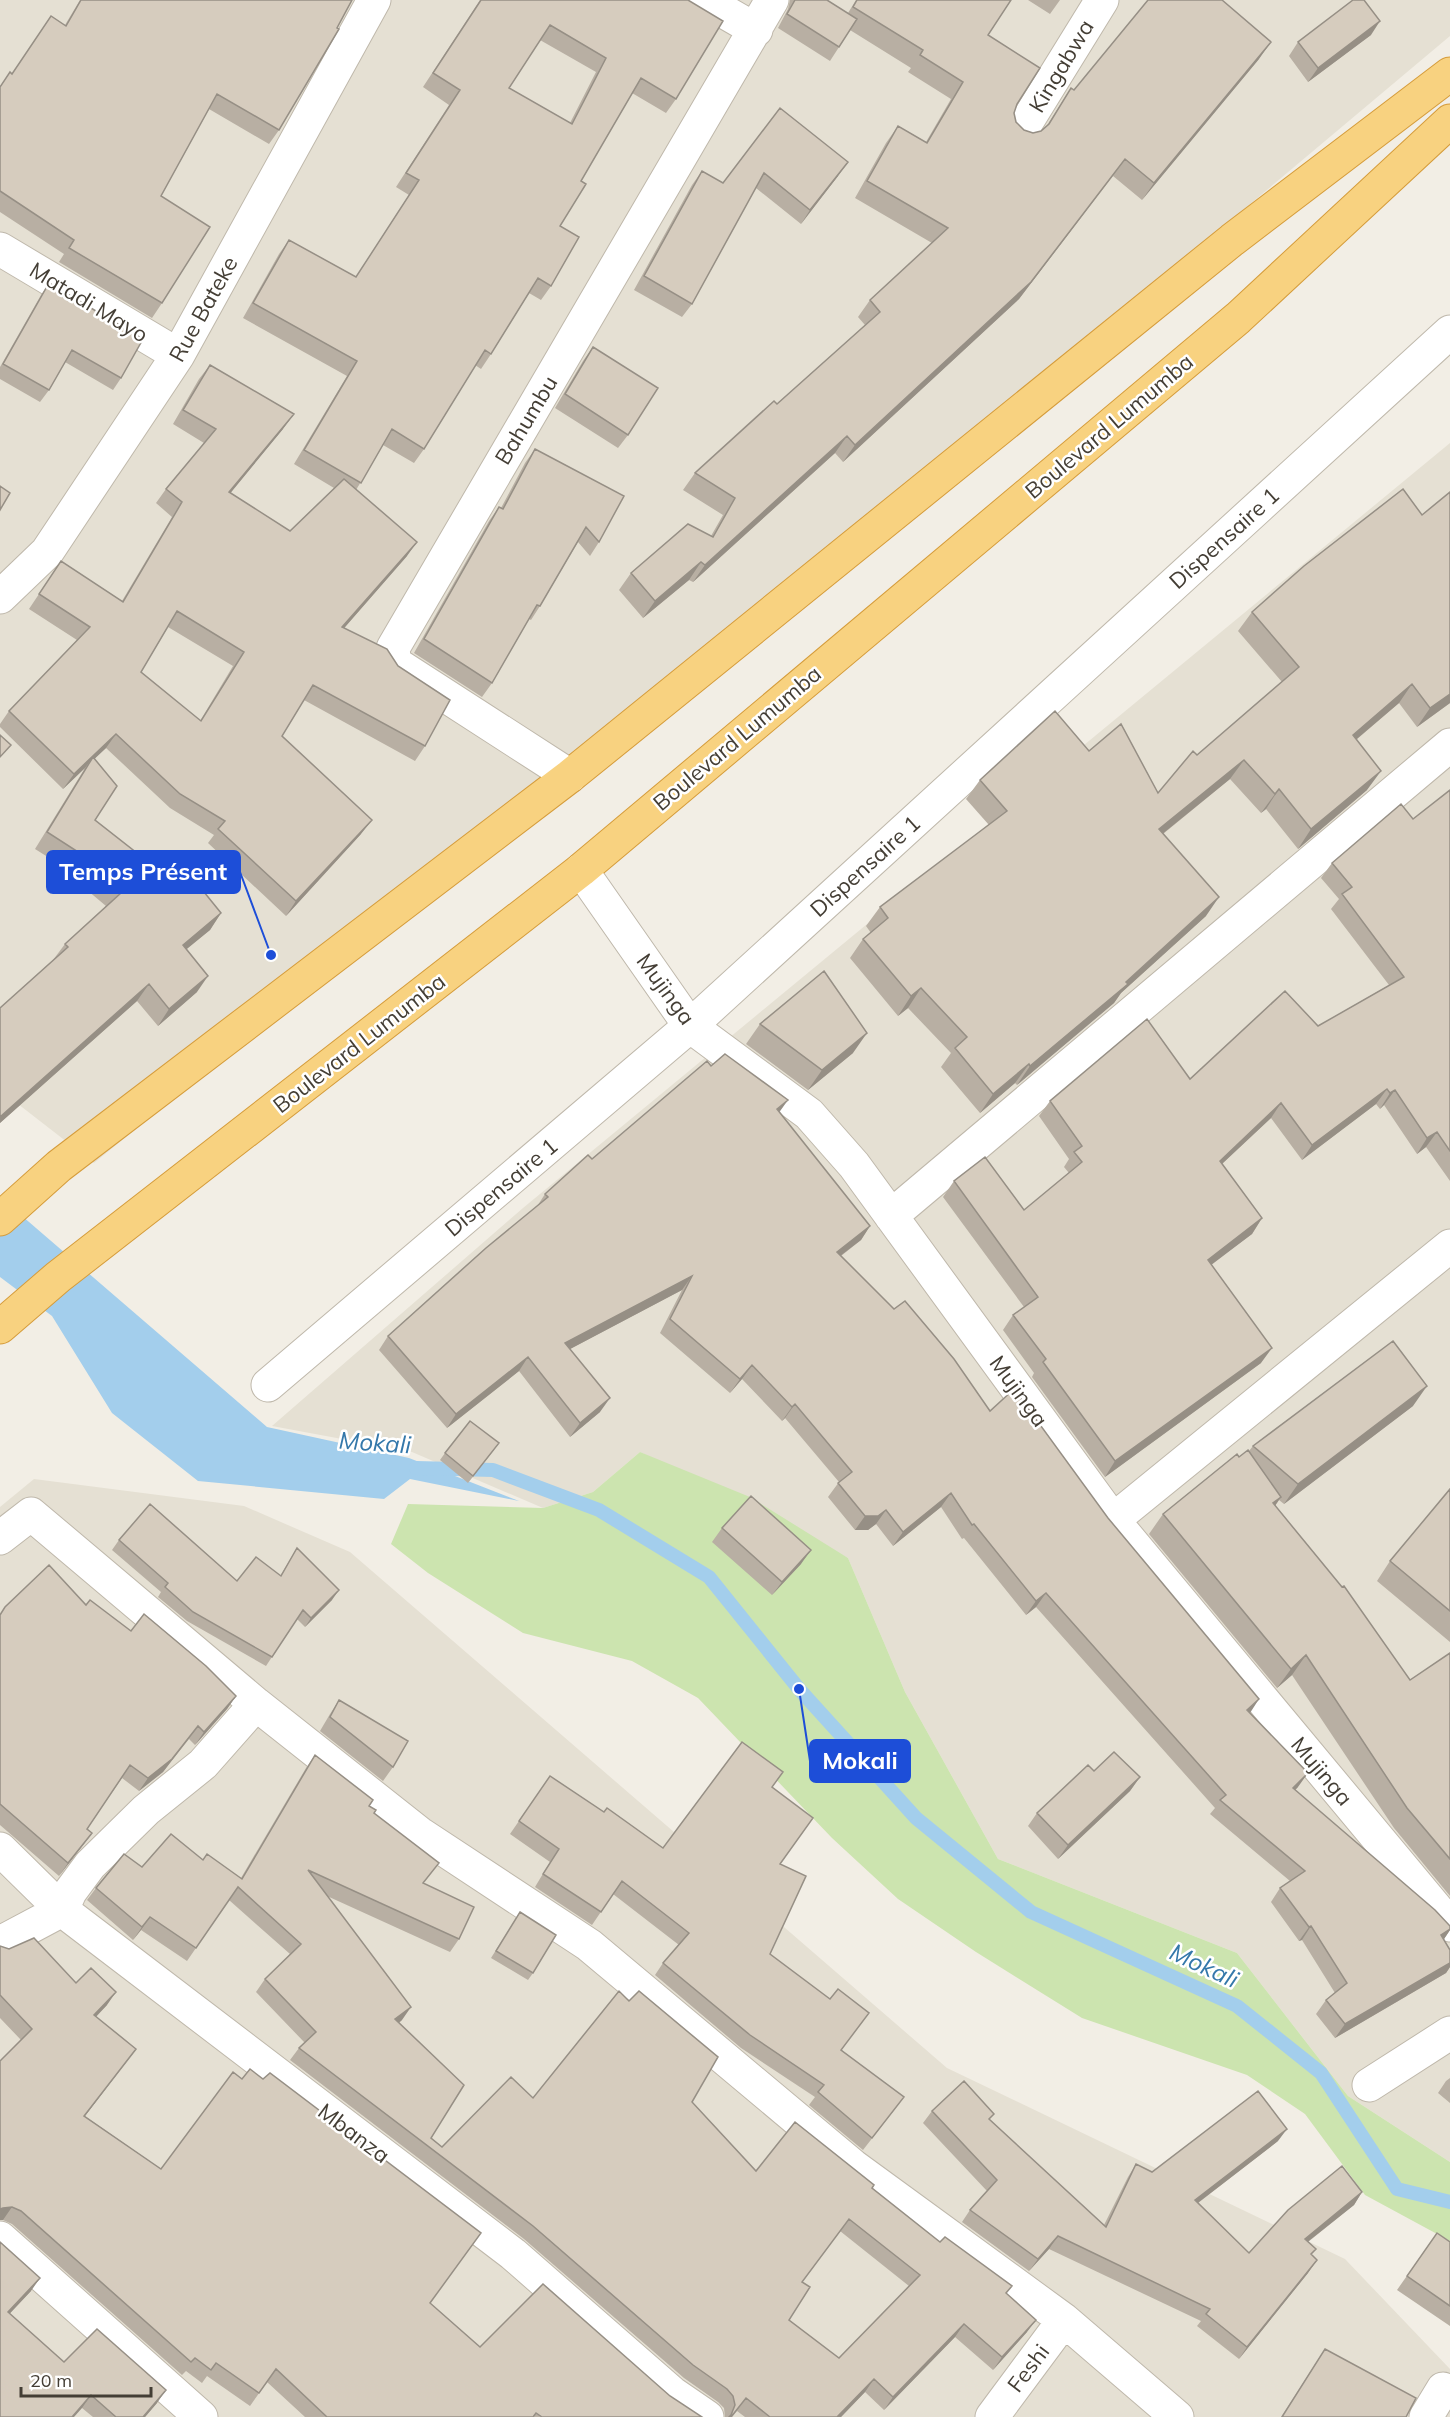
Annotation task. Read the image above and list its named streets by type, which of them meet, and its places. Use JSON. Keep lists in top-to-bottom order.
{
  "streets": {
    "highway": ["Boulevard Lumumba"],
    "street": [
      "Kingabwa",
      "Matadi Mayo",
      "Rue Bateke",
      "Bahumbu",
      "Dispensaire 1",
      "Mujinga",
      "Mbanza",
      "Feshi"
    ]
  },
  "crossings": [
    ["Matadi Mayo", "Rue Bateke"],
    ["Boulevard Lumumba", "Mujinga"],
    ["Dispensaire 1", "Mujinga"]
  ],
  "water": ["Mokali"],
  "places": ["Temps Présent", "Mokali"],
  "scale_bar": "20 m"
}
